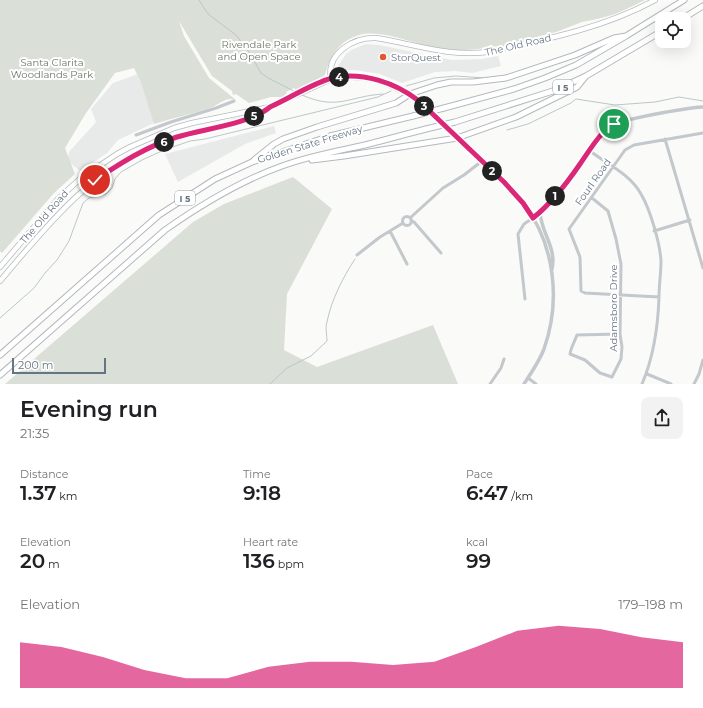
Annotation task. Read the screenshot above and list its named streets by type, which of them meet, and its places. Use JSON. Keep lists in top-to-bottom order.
{
  "streets": {
    "highway": ["I 5", "Golden State Freeway"],
    "main road": ["The Old Road"],
    "street": ["Fourl Road", "Adamsboro Drive"]
  },
  "crossings": [
    ["Fourl Road", "Adamsboro Drive"]
  ],
  "parks": ["Rivendale Park and Open Space", "Santa Clarita Woodlands Park"],
  "places": ["StorQuest"],
  "scale_bar": "200 m",
  "page": {
    "pins": [
      "4",
      "3",
      "5",
      "6",
      "2",
      "1"
    ],
    "scale": "200 m",
    "heading": ["Evening run", "21:35"],
    "stats": [
      ["Distance", "1.37 km"],
      ["Time", "9:18"],
      ["Pace", "6:47 /km"],
      ["Elevation", "20 m"],
      ["Heart rate", "136 bpm"],
      ["kcal", "99"]
    ],
    "chart": ["Elevation", "179–198 m"]
  }
}
